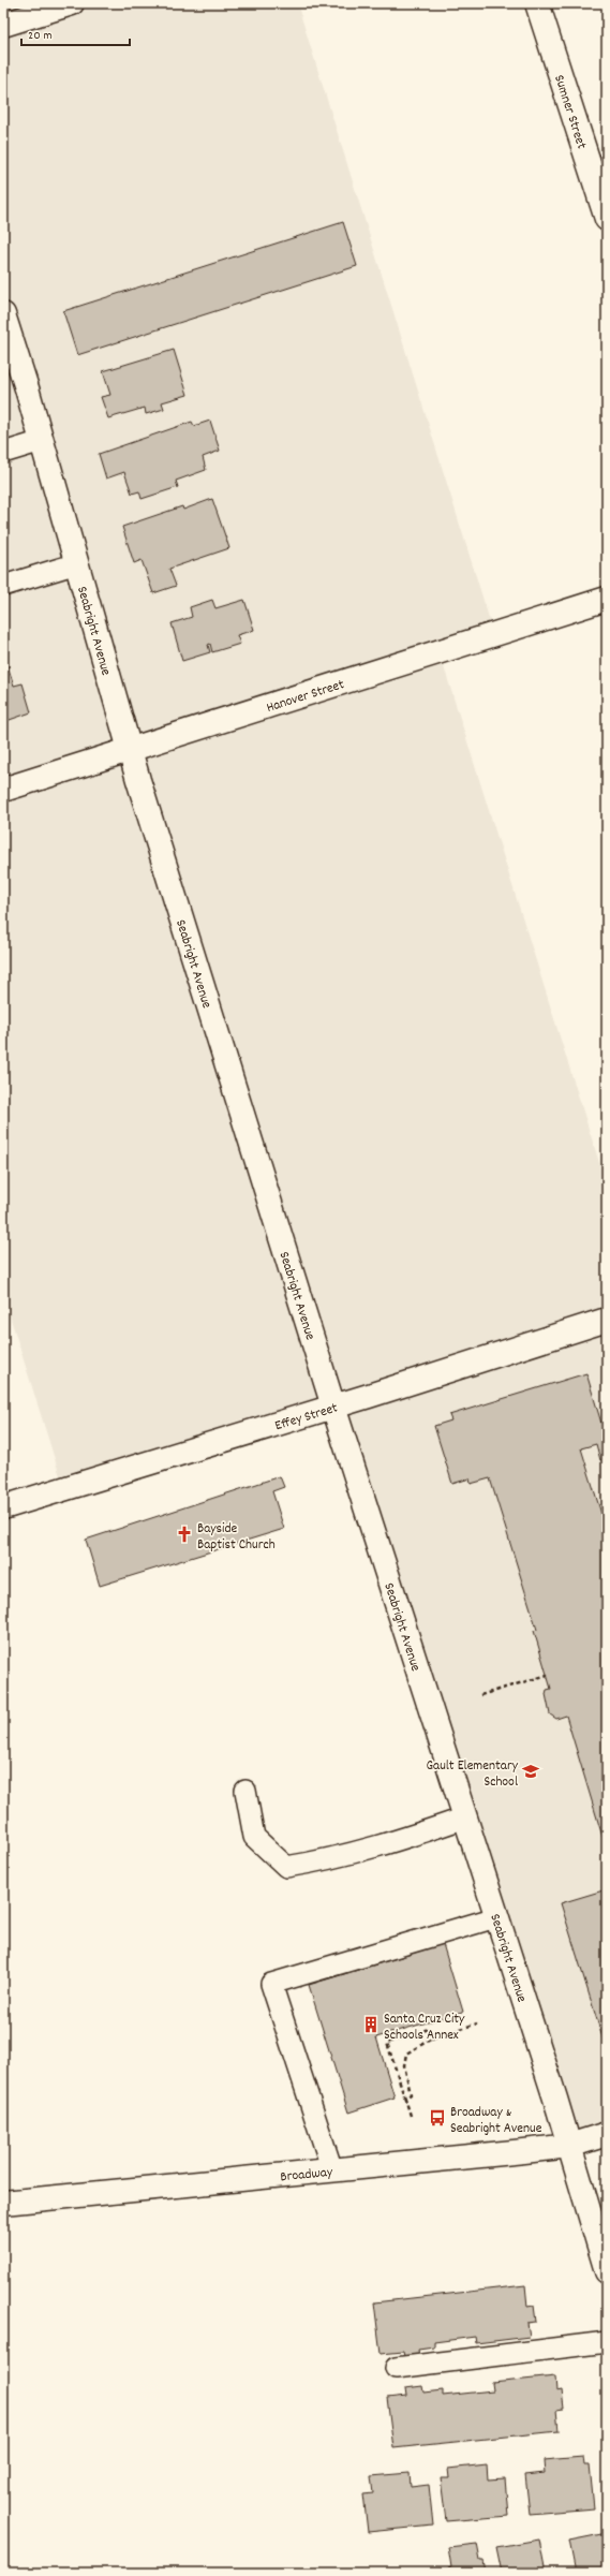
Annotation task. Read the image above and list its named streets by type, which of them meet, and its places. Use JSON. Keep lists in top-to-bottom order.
{
  "streets": {
    "main road": [
      "Sumner Street",
      "Seabright Avenue",
      "Hanover Street",
      "Effey Street",
      "Broadway"
    ]
  },
  "crossings": [
    ["Seabright Avenue", "Hanover Street"],
    ["Seabright Avenue", "Effey Street"],
    ["Seabright Avenue", "Broadway"]
  ],
  "places": {
    "church": ["Bayside Baptist Church"],
    "school or university": ["Gault Elementary School"],
    "building": ["Santa Cruz City Schools Annex"],
    "bus stop": ["Broadway & Seabright Avenue"]
  },
  "scale_bar": "20 m"
}
